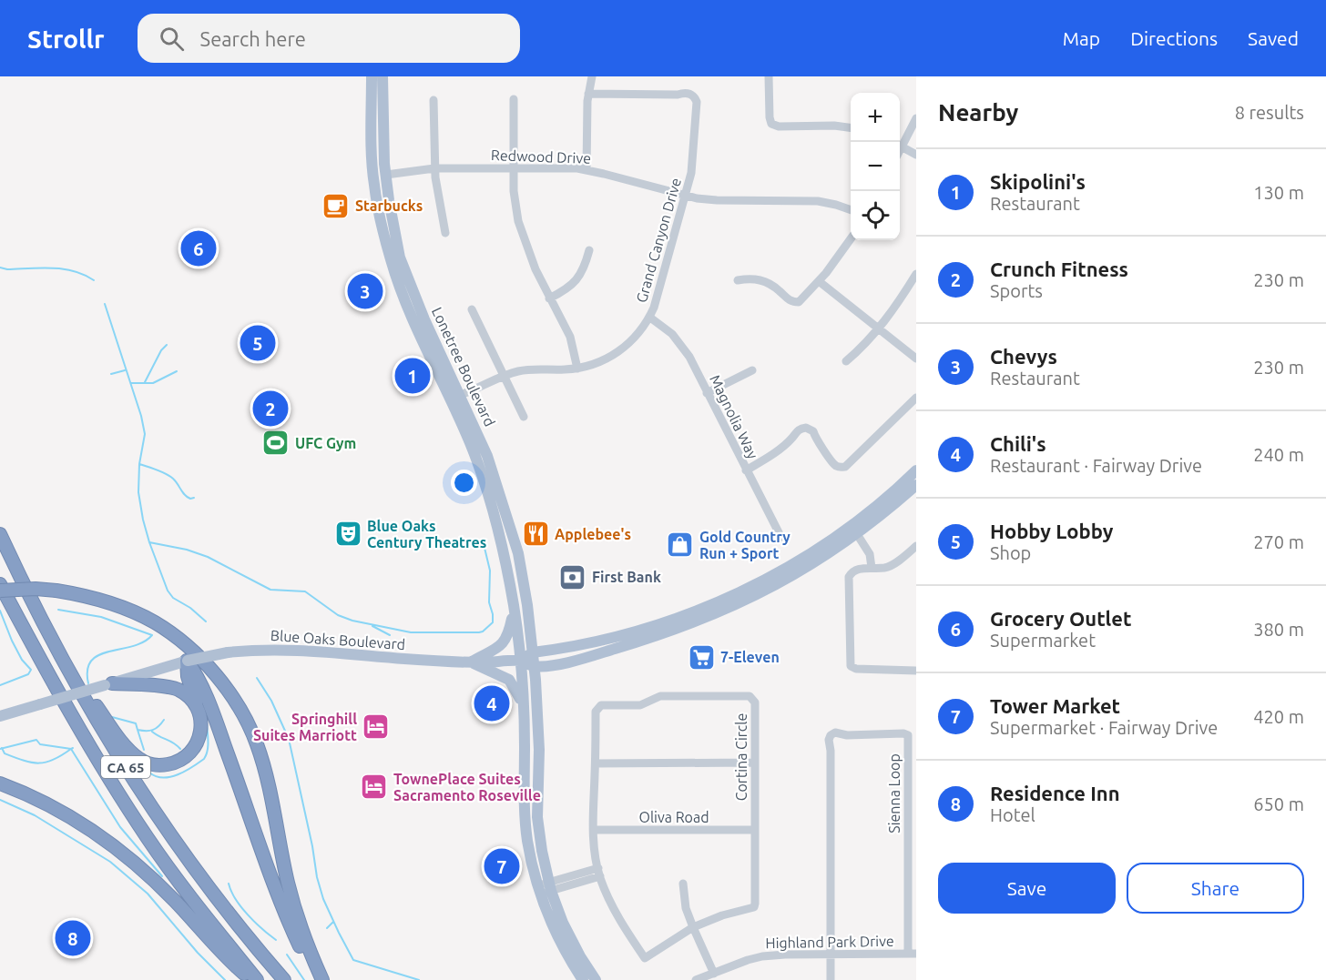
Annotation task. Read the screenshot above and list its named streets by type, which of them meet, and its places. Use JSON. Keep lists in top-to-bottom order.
{
  "streets": {
    "highway": ["CA 65"],
    "main road": ["Lonetree Boulevard", "Blue Oaks Boulevard"],
    "street": [
      "Redwood Drive",
      "Grand Canyon Drive",
      "Magnolia Way",
      "Cortina Circle",
      "Sienna Loop",
      "Oliva Road",
      "Highland Park Drive"
    ]
  },
  "crossings": [
    ["Redwood Drive", "Grand Canyon Drive"],
    ["Redwood Drive", "Lonetree Boulevard"],
    ["Grand Canyon Drive", "Lonetree Boulevard"],
    ["Grand Canyon Drive", "Magnolia Way"],
    ["Lonetree Boulevard", "Blue Oaks Boulevard"],
    ["Cortina Circle", "Oliva Road"],
    ["Sienna Loop", "Highland Park Drive"]
  ],
  "places": {
    "cafe": ["Starbucks"],
    "sports": ["UFC Gym"],
    "theatre": ["Blue Oaks Century Theatres"],
    "restaurant": ["Applebee's"],
    "shop": ["Gold Country Run + Sport"],
    "bank": ["First Bank"],
    "supermarket": ["7-Eleven"],
    "hotel": ["Springhill Suites Marriott", "TownePlace Suites Sacramento Roseville"]
  },
  "page": {
    "header": "Strollr",
    "search": "Search here",
    "nav": ["Map", "Directions", "Saved"],
    "heading": ["Nearby", "8 results"],
    "map_buttons": ["+", "−"],
    "list": [
      {
        "mark": "1",
        "name": "Skipolini's",
        "note": "Restaurant",
        "value": "130 m"
      },
      {
        "mark": "2",
        "name": "Crunch Fitness",
        "note": "Sports",
        "value": "230 m"
      },
      {
        "mark": "3",
        "name": "Chevys",
        "note": "Restaurant",
        "value": "230 m"
      },
      {
        "mark": "4",
        "name": "Chili's",
        "note": "Restaurant · Fairway Drive",
        "value": "240 m"
      },
      {
        "mark": "5",
        "name": "Hobby Lobby",
        "note": "Shop",
        "value": "270 m"
      },
      {
        "mark": "6",
        "name": "Grocery Outlet",
        "note": "Supermarket",
        "value": "380 m"
      },
      {
        "mark": "7",
        "name": "Tower Market",
        "note": "Supermarket · Fairway Drive",
        "value": "420 m"
      },
      {
        "mark": "8",
        "name": "Residence Inn",
        "note": "Hotel",
        "value": "650 m"
      }
    ],
    "pins": [
      "6",
      "3",
      "5",
      "1",
      "2",
      "4",
      "7",
      "8"
    ],
    "buttons": ["Save", "Share"]
  }
}
